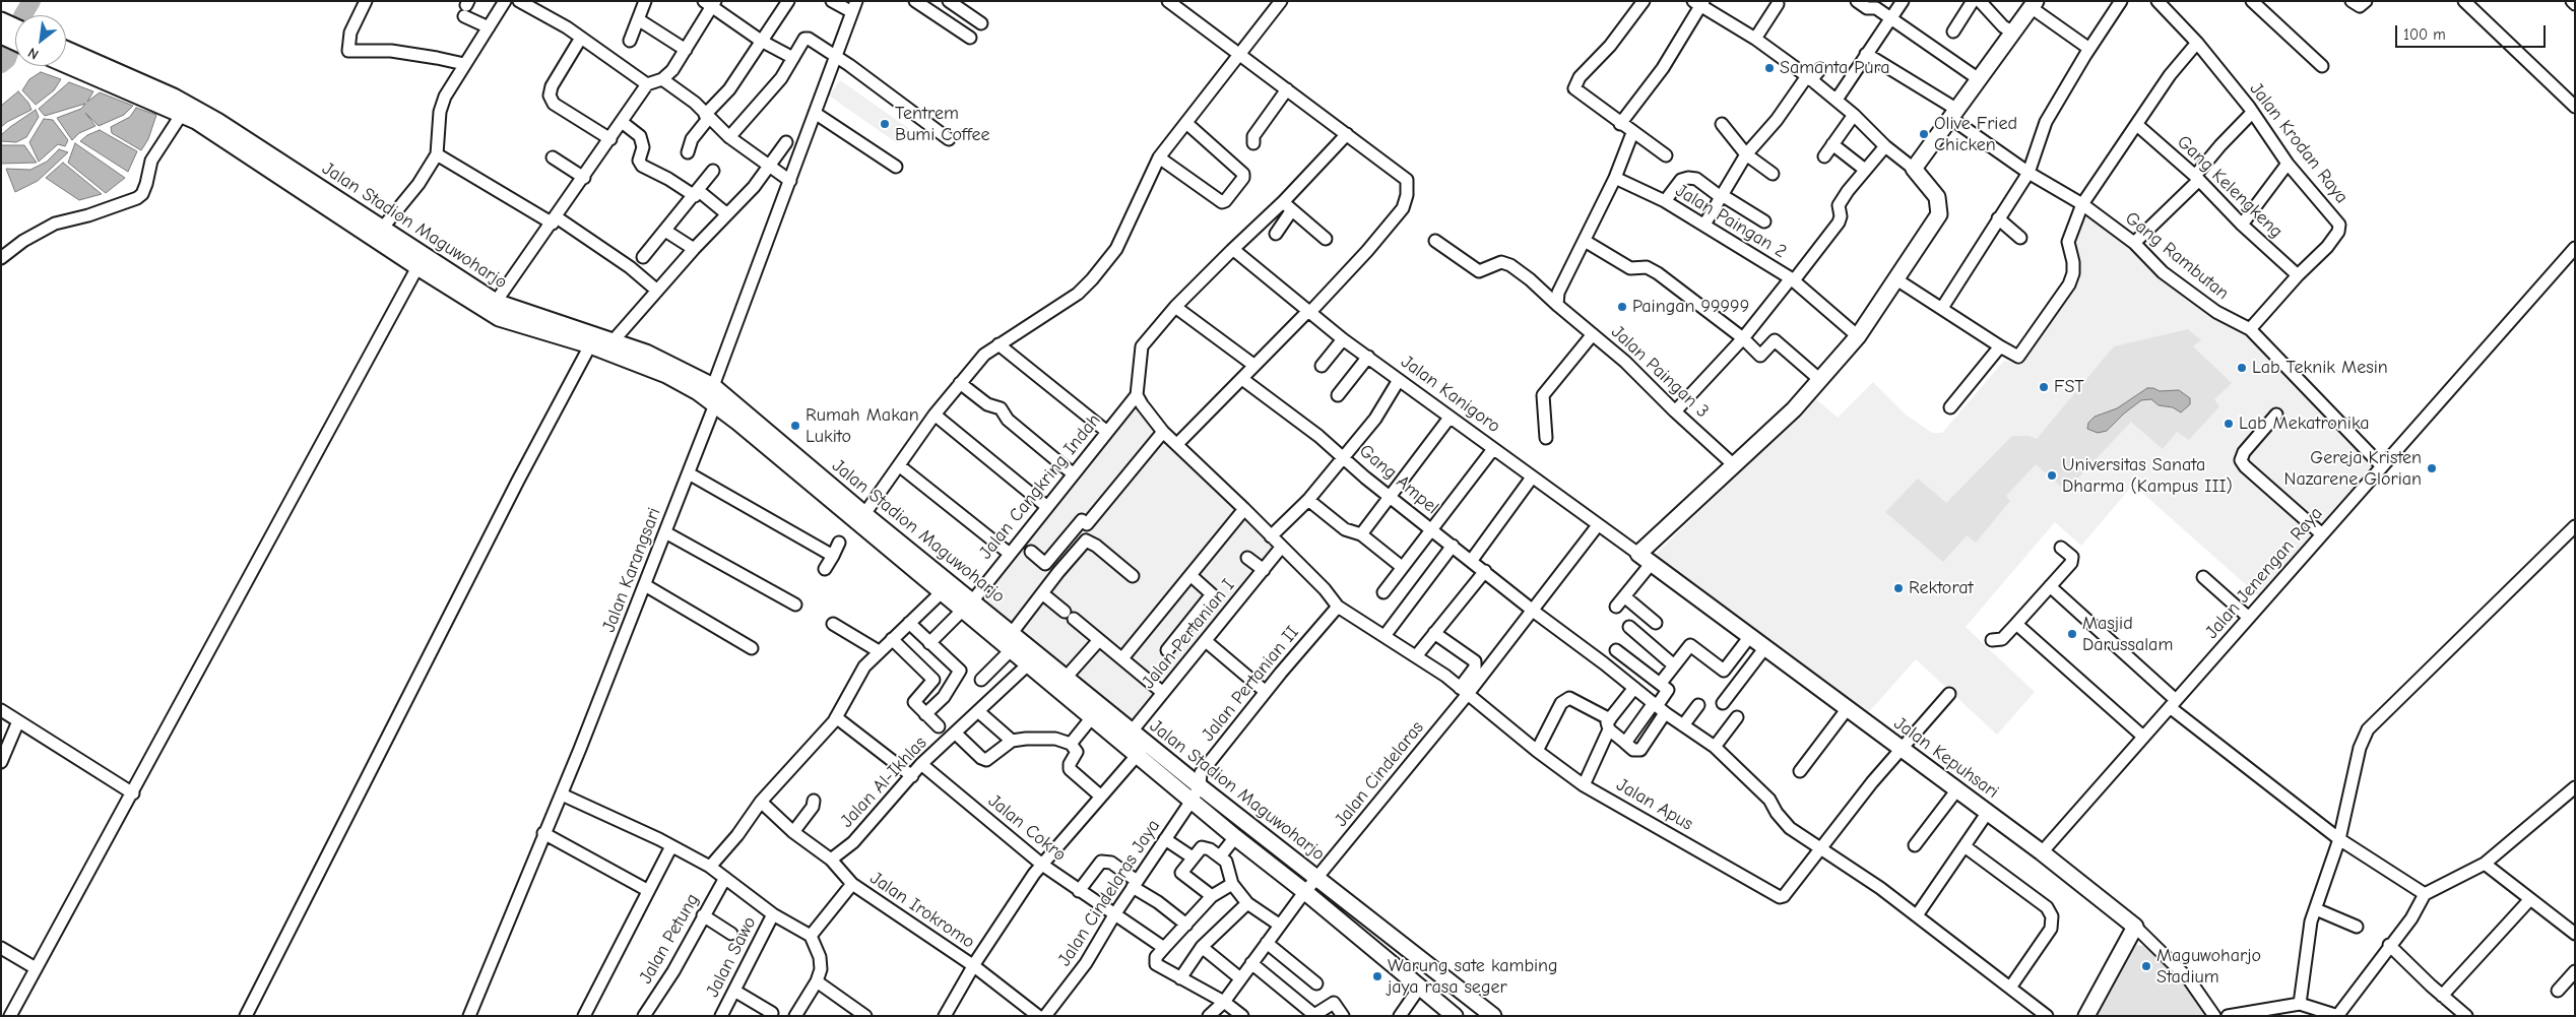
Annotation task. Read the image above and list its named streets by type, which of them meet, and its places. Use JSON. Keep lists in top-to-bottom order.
{
  "streets": {
    "main road": ["Jalan Stadion Maguwoharjo", "Jalan Kepuhsari"],
    "street": [
      "Jalan Krodan Raya",
      "Gang Kelengkeng",
      "Jalan Paingan 2",
      "Gang Rambutan",
      "Jalan Paingan 3",
      "Jalan Kanigoro",
      "Gang Ampel",
      "Jalan Cangkring Indah",
      "Jalan Karangsari",
      "Jalan Jenengan Raya",
      "Jalan Pertanian I",
      "Jalan Pertanian II",
      "Jalan Cindelaras",
      "Jalan Al-Ikhlas",
      "Jalan Apus",
      "Jalan Cokro",
      "Jalan Cindelaras Jaya",
      "Jalan Irokromo",
      "Jalan Petung",
      "Jalan Sawo"
    ]
  },
  "crossings": [
    ["Jalan Krodan Raya", "Gang Kelengkeng"],
    ["Jalan Krodan Raya", "Gang Rambutan"],
    ["Jalan Stadion Maguwoharjo", "Jalan Cangkring Indah"],
    ["Jalan Stadion Maguwoharjo", "Jalan Karangsari"],
    ["Jalan Stadion Maguwoharjo", "Jalan Pertanian I"],
    ["Jalan Stadion Maguwoharjo", "Jalan Pertanian II"],
    ["Jalan Stadion Maguwoharjo", "Jalan Cindelaras"],
    ["Jalan Stadion Maguwoharjo", "Jalan Al-Ikhlas"],
    ["Jalan Stadion Maguwoharjo", "Jalan Cindelaras Jaya"],
    ["Jalan Stadion Maguwoharjo", "Jalan Irokromo"],
    ["Gang Rambutan", "Jalan Jenengan Raya"],
    ["Jalan Kanigoro", "Jalan Kepuhsari"],
    ["Gang Ampel", "Jalan Apus"],
    ["Jalan Cangkring Indah", "Jalan Apus"],
    ["Jalan Jenengan Raya", "Jalan Kepuhsari"],
    ["Jalan Pertanian I", "Jalan Apus"],
    ["Jalan Pertanian II", "Jalan Apus"],
    ["Jalan Pertanian II", "Jalan Cindelaras Jaya"],
    ["Jalan Cindelaras", "Jalan Apus"],
    ["Jalan Al-Ikhlas", "Jalan Cokro"],
    ["Jalan Al-Ikhlas", "Jalan Irokromo"],
    ["Jalan Cokro", "Jalan Cindelaras Jaya"],
    ["Jalan Cokro", "Jalan Irokromo"]
  ],
  "places": [
    "Samanta Pura",
    "Tentrem Bumi Coffee",
    "Olive Fried Chicken",
    "Paingan 99999",
    "Lab Teknik Mesin",
    "FST",
    "Lab Mekatronika",
    "Rumah Makan Lukito",
    "Gereja Kristen Nazarene Glorian",
    "Universitas Sanata Dharma (Kampus III)",
    "Rektorat",
    "Masjid Darussalam",
    "Maguwoharjo Stadium",
    "Warung sate kambing jaya rasa seger"
  ],
  "scale_bar": "100 m",
  "north": "bottom left"
}
